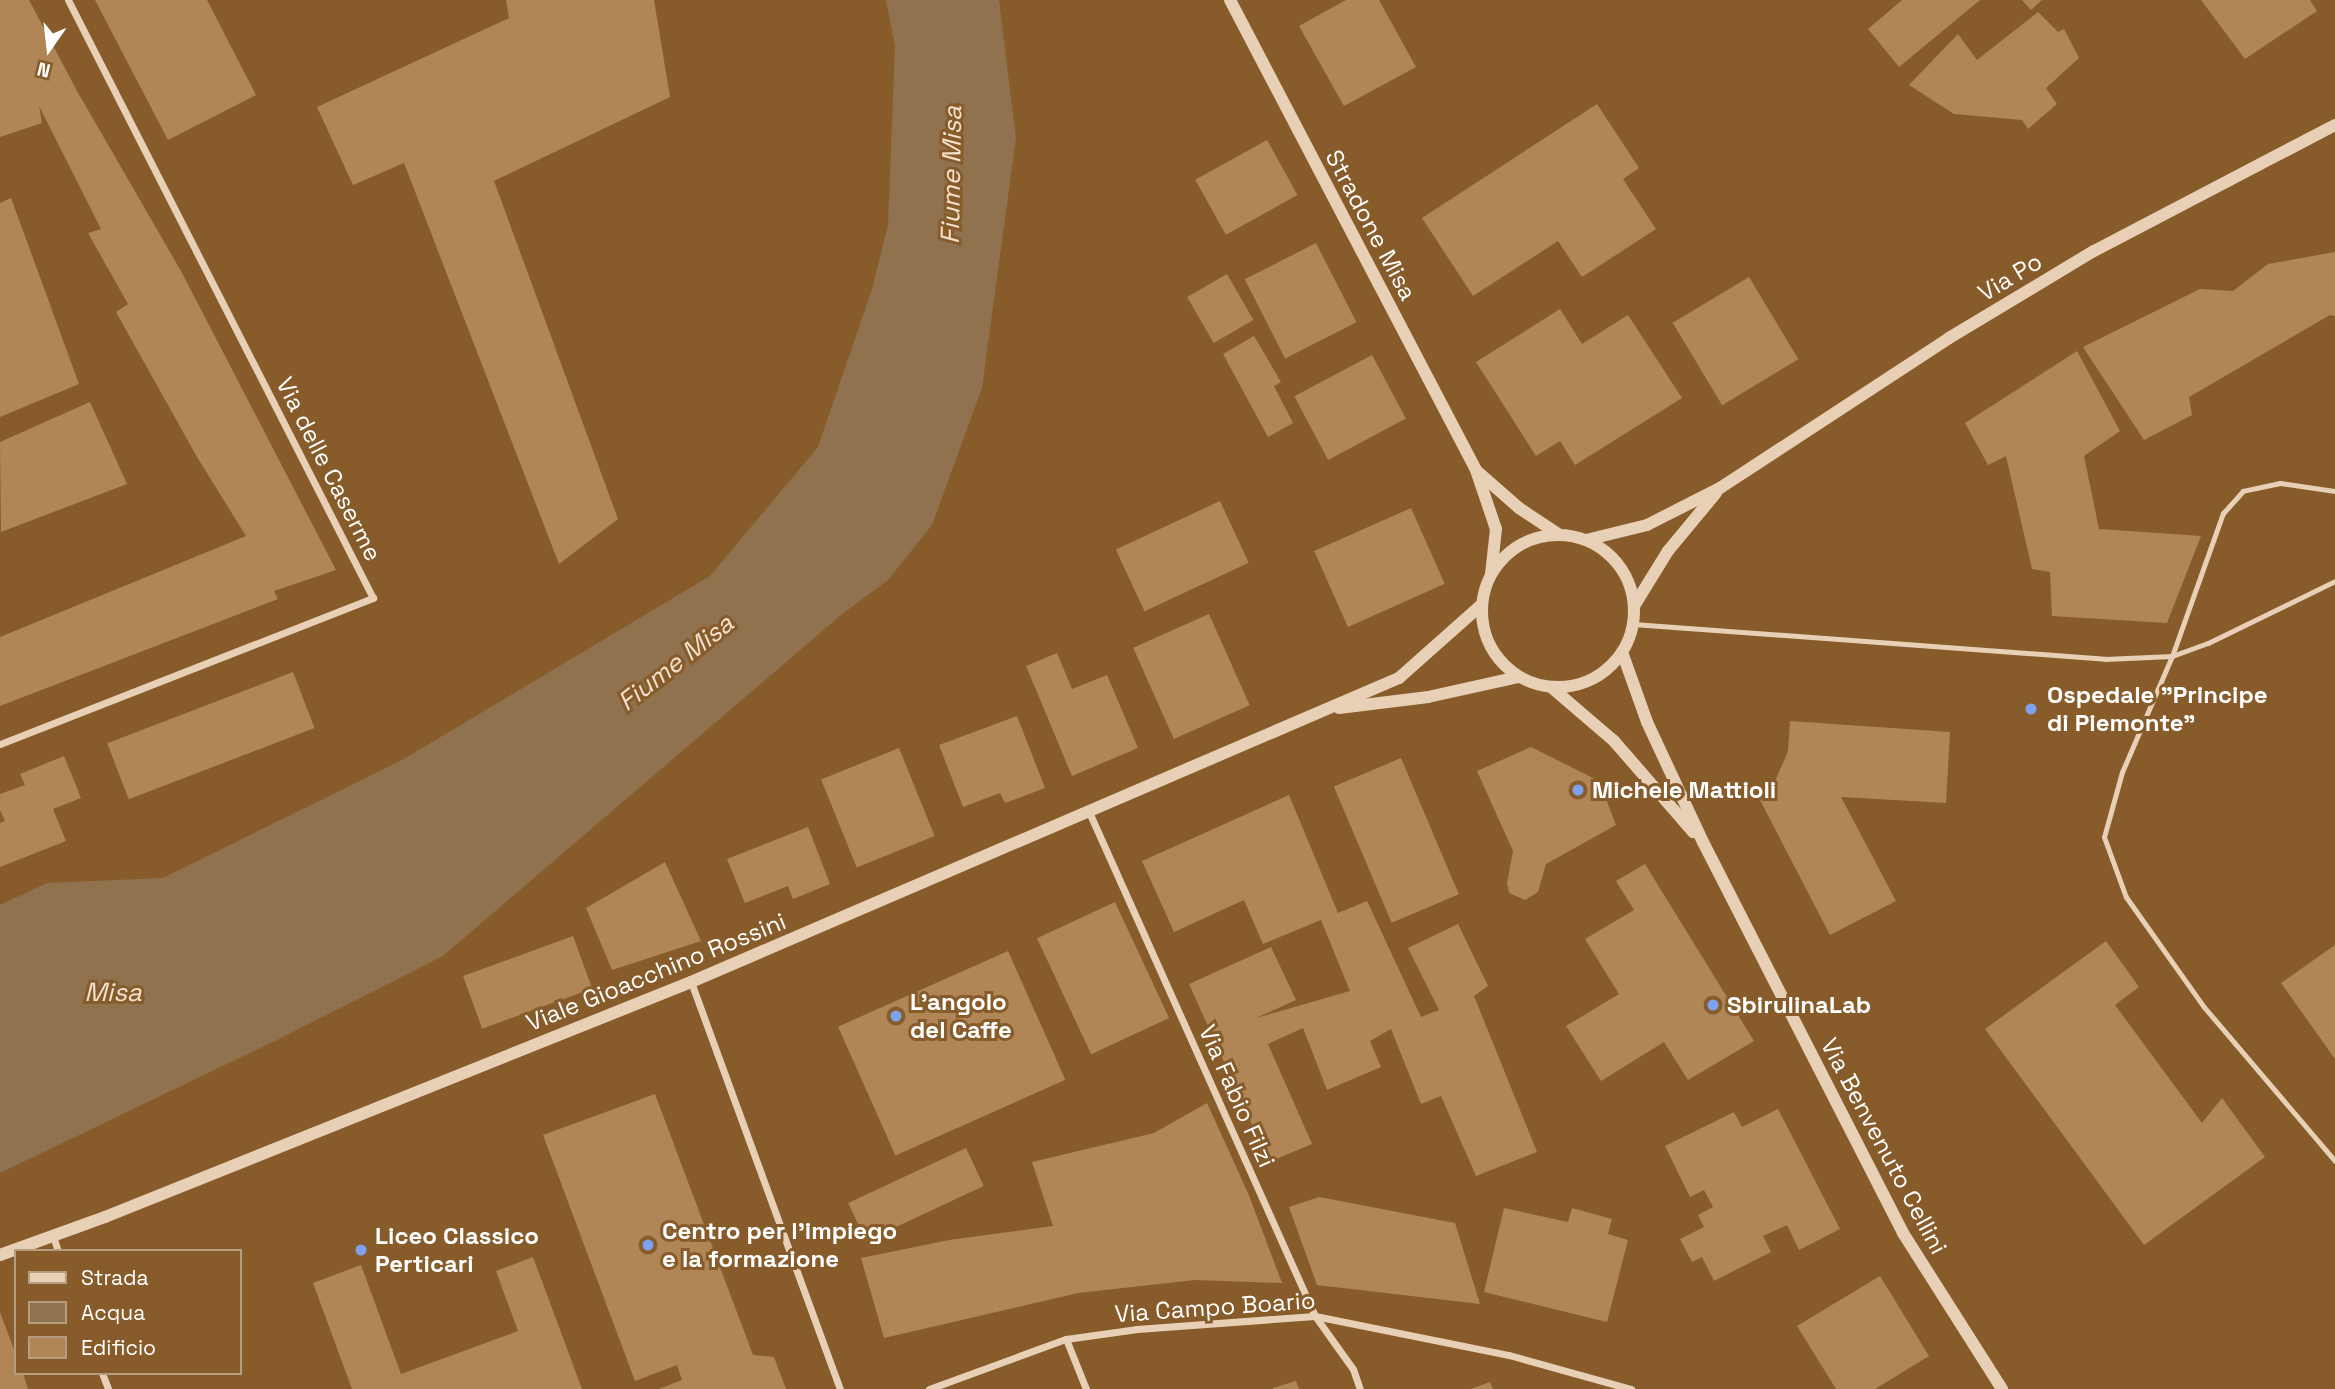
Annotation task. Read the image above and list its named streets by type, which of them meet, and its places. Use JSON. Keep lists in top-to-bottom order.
{
  "streets": {
    "street": [
      "Stradone Misa",
      "Via Po",
      "Via delle Caserme",
      "Viale Gioacchino Rossini",
      "Via Fabio Filzi",
      "Via Benvenuto Cellini",
      "Via Campo Boario"
    ]
  },
  "crossings": [
    ["Stradone Misa", "Via Po"],
    ["Stradone Misa", "Viale Gioacchino Rossini"],
    ["Stradone Misa", "Via Benvenuto Cellini"],
    ["Via Po", "Viale Gioacchino Rossini"],
    ["Via Po", "Via Benvenuto Cellini"],
    ["Viale Gioacchino Rossini", "Via Fabio Filzi"],
    ["Viale Gioacchino Rossini", "Via Benvenuto Cellini"],
    ["Via Fabio Filzi", "Via Campo Boario"]
  ],
  "water": ["Fiume Misa", "Misa"],
  "places": [
    "Ospedale \"Principe di Piemonte\"",
    "Michele Mattioli",
    "SbirulinaLab",
    "L'angolo del Caffe",
    "Centro per l'impiego e la formazione",
    "Liceo Classico Perticari"
  ],
  "legend": ["Strada", "Acqua", "Edificio"],
  "north": "bottom"
}
